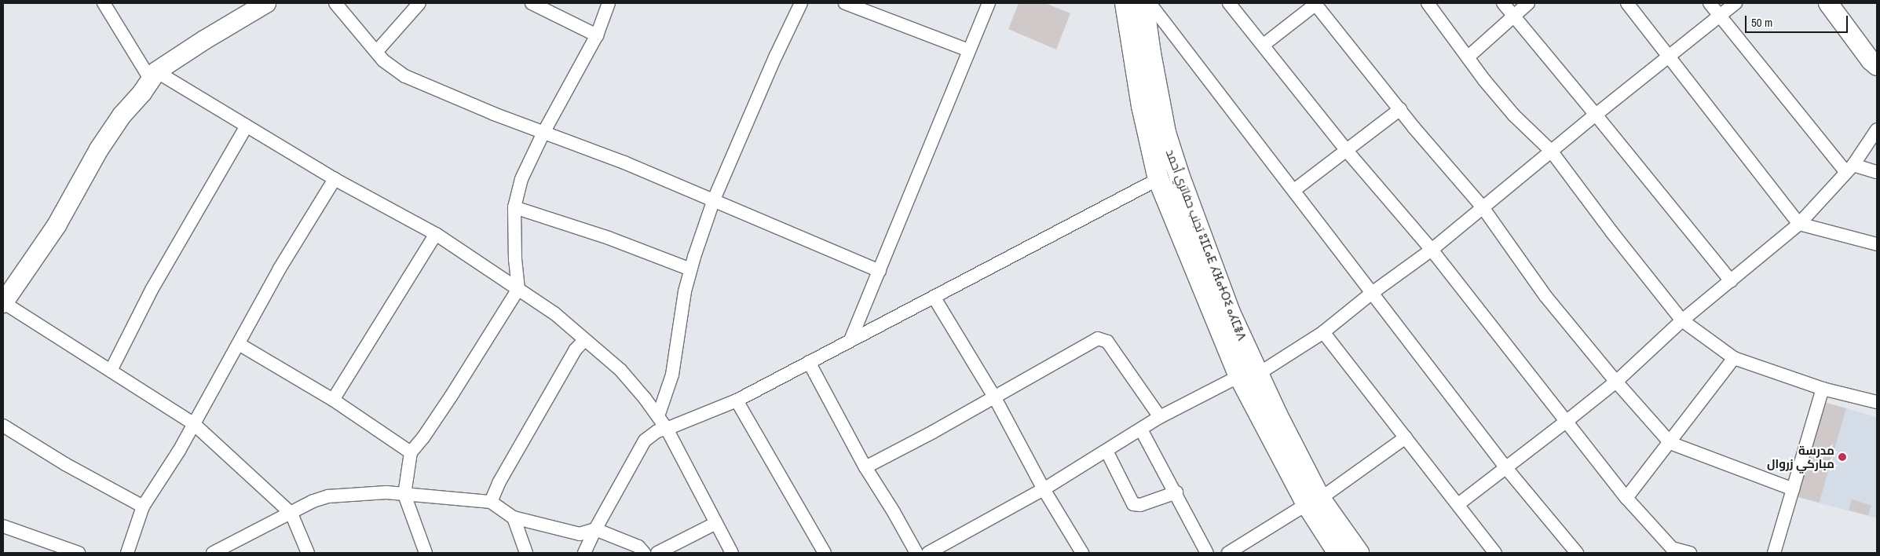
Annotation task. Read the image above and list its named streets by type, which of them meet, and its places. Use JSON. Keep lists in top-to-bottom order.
{
  "streets": {
    "main road": ["تجنب حفاتري أحمد ⵓⵊⵎⴰⴹ ⵃⴼⴰⵜⵔⵉ ⴰⵃⵎⴻⴷ"]
  },
  "places": ["مدرسة مباركي زروال"],
  "scale_bar": "50 m"
}
